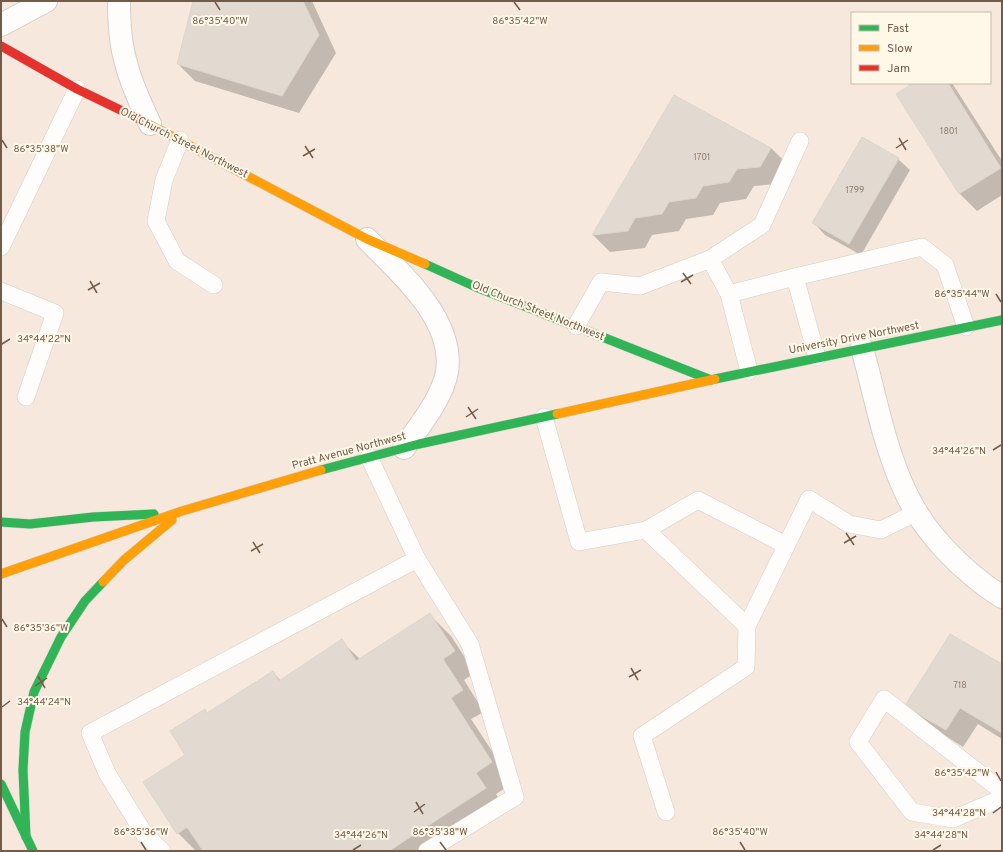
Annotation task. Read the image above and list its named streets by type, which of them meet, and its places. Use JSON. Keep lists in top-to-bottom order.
{
  "streets": {
    "main road": ["Old Church Street Northwest", "University Drive Northwest", "Pratt Avenue Northwest"]
  },
  "crossings": [
    ["Old Church Street Northwest", "University Drive Northwest"],
    ["Old Church Street Northwest", "Pratt Avenue Northwest"],
    ["University Drive Northwest", "Pratt Avenue Northwest"]
  ],
  "house_numbers": [
    "1801",
    "1701",
    "1799",
    "718"
  ],
  "legend": ["Fast", "Slow", "Jam"],
  "coordinates": [
    "86°35'40\"W",
    "86°35'42\"W",
    "86°35'38\"W",
    "86°35'44\"W",
    "34°44'22\"N",
    "34°44'26\"N",
    "86°35'36\"W",
    "34°44'24\"N",
    "34°44'28\"N"
  ]
}
